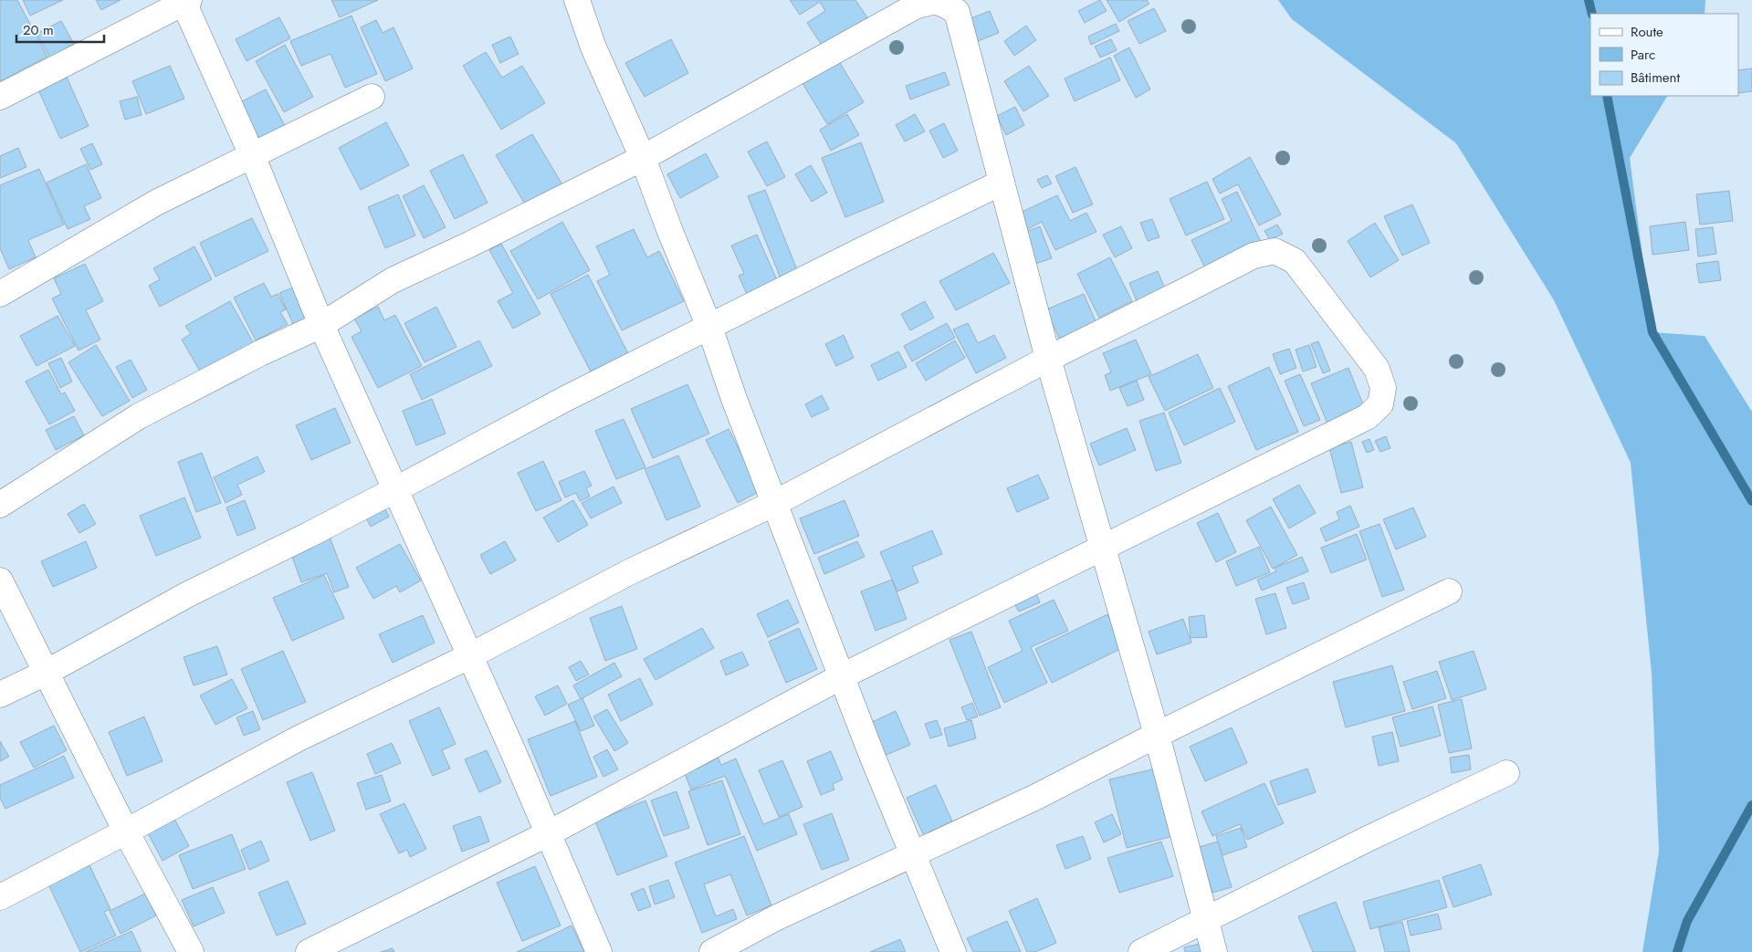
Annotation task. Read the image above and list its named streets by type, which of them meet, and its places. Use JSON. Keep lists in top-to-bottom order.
{
  "legend": ["Route", "Parc", "Bâtiment"],
  "scale_bar": "20 m"
}
